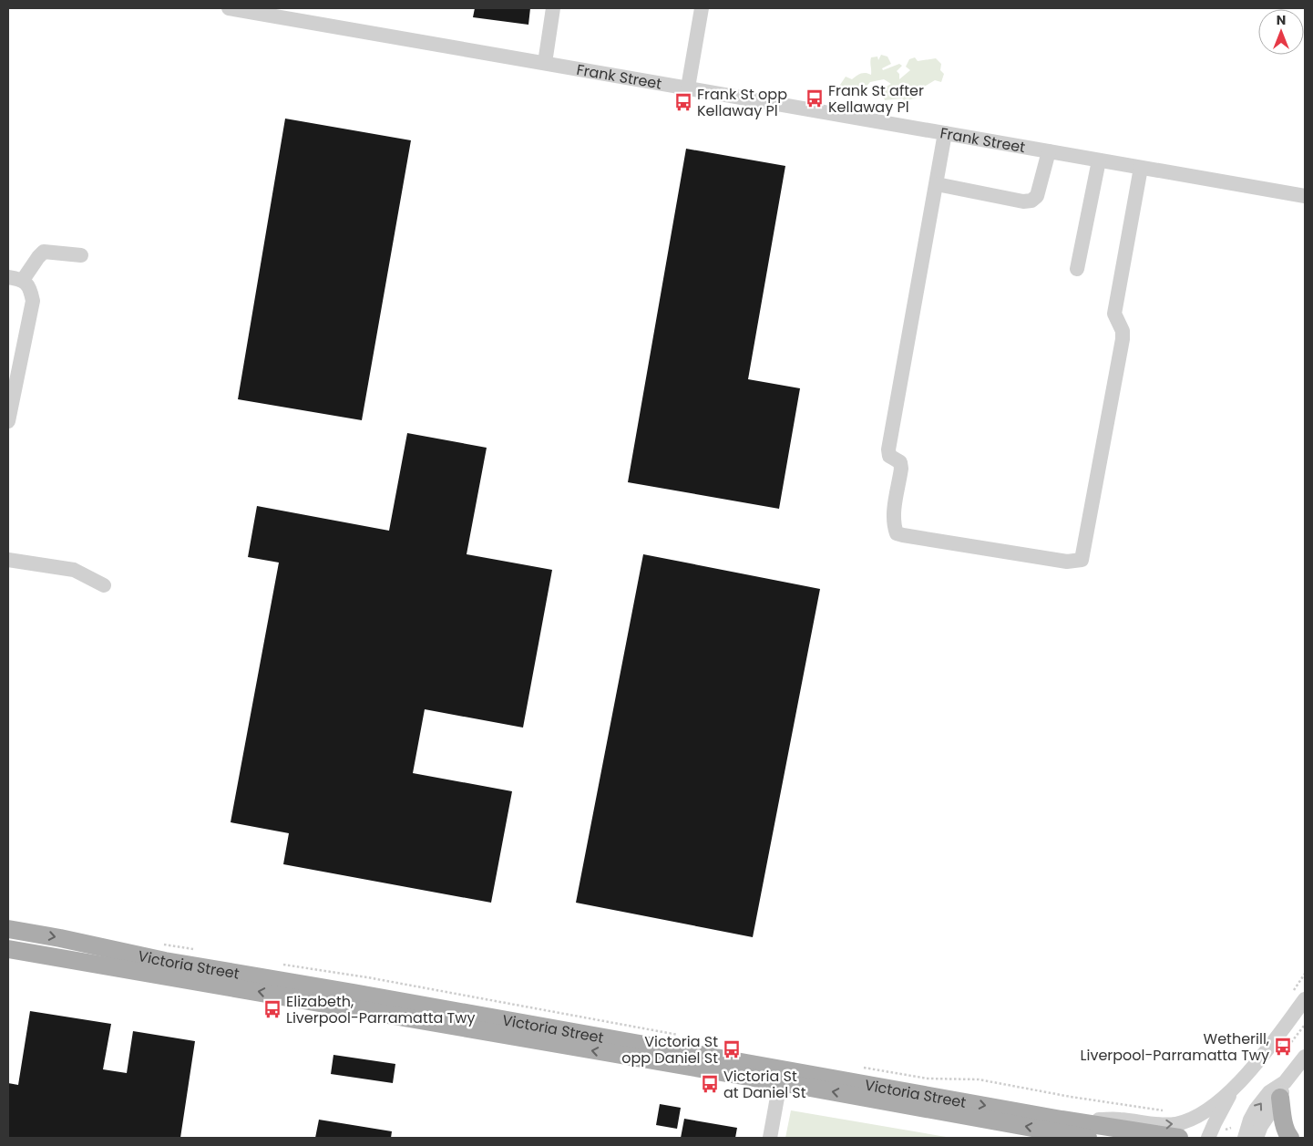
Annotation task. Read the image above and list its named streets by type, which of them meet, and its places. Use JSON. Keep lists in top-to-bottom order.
{
  "streets": {
    "main road": ["Victoria Street"],
    "street": ["Frank Street"]
  },
  "places": {
    "bus stop": [
      "Frank St after Kellaway Pl",
      "Frank St opp Kellaway Pl",
      "Elizabeth, Liverpool-Parramatta Twy",
      "Wetherill, Liverpool-Parramatta Twy",
      "Victoria St opp Daniel St",
      "Victoria St at Daniel St"
    ]
  },
  "north": "top"
}
